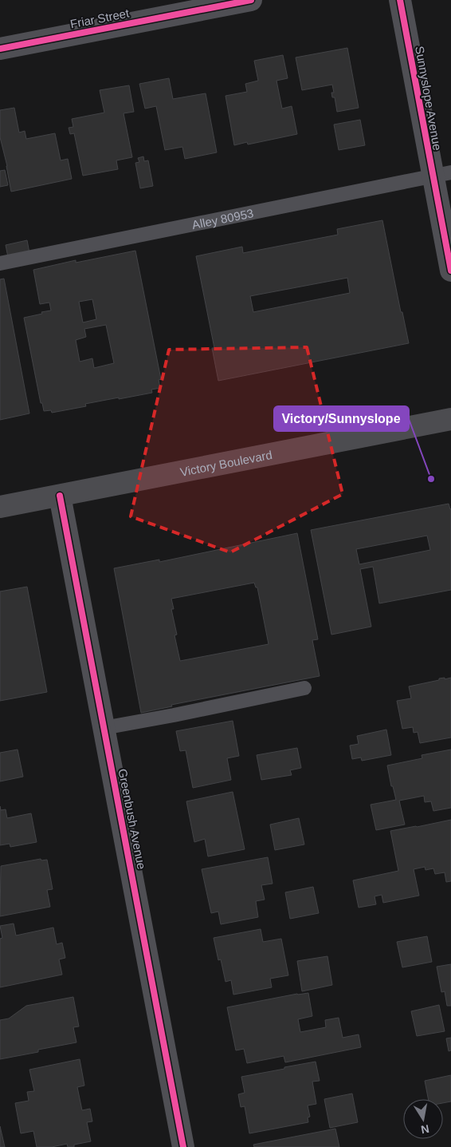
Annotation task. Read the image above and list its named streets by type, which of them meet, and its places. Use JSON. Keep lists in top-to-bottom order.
{
  "streets": {
    "main road": ["Victory Boulevard"],
    "street": ["Friar Street", "Sunnyslope Avenue", "Greenbush Avenue"],
    "lane": ["Alley 80953"]
  },
  "crossings": [
    ["Sunnyslope Avenue", "Alley 80953"],
    ["Victory Boulevard", "Greenbush Avenue"]
  ],
  "places": ["Victory/Sunnyslope"],
  "north": "bottom"
}
